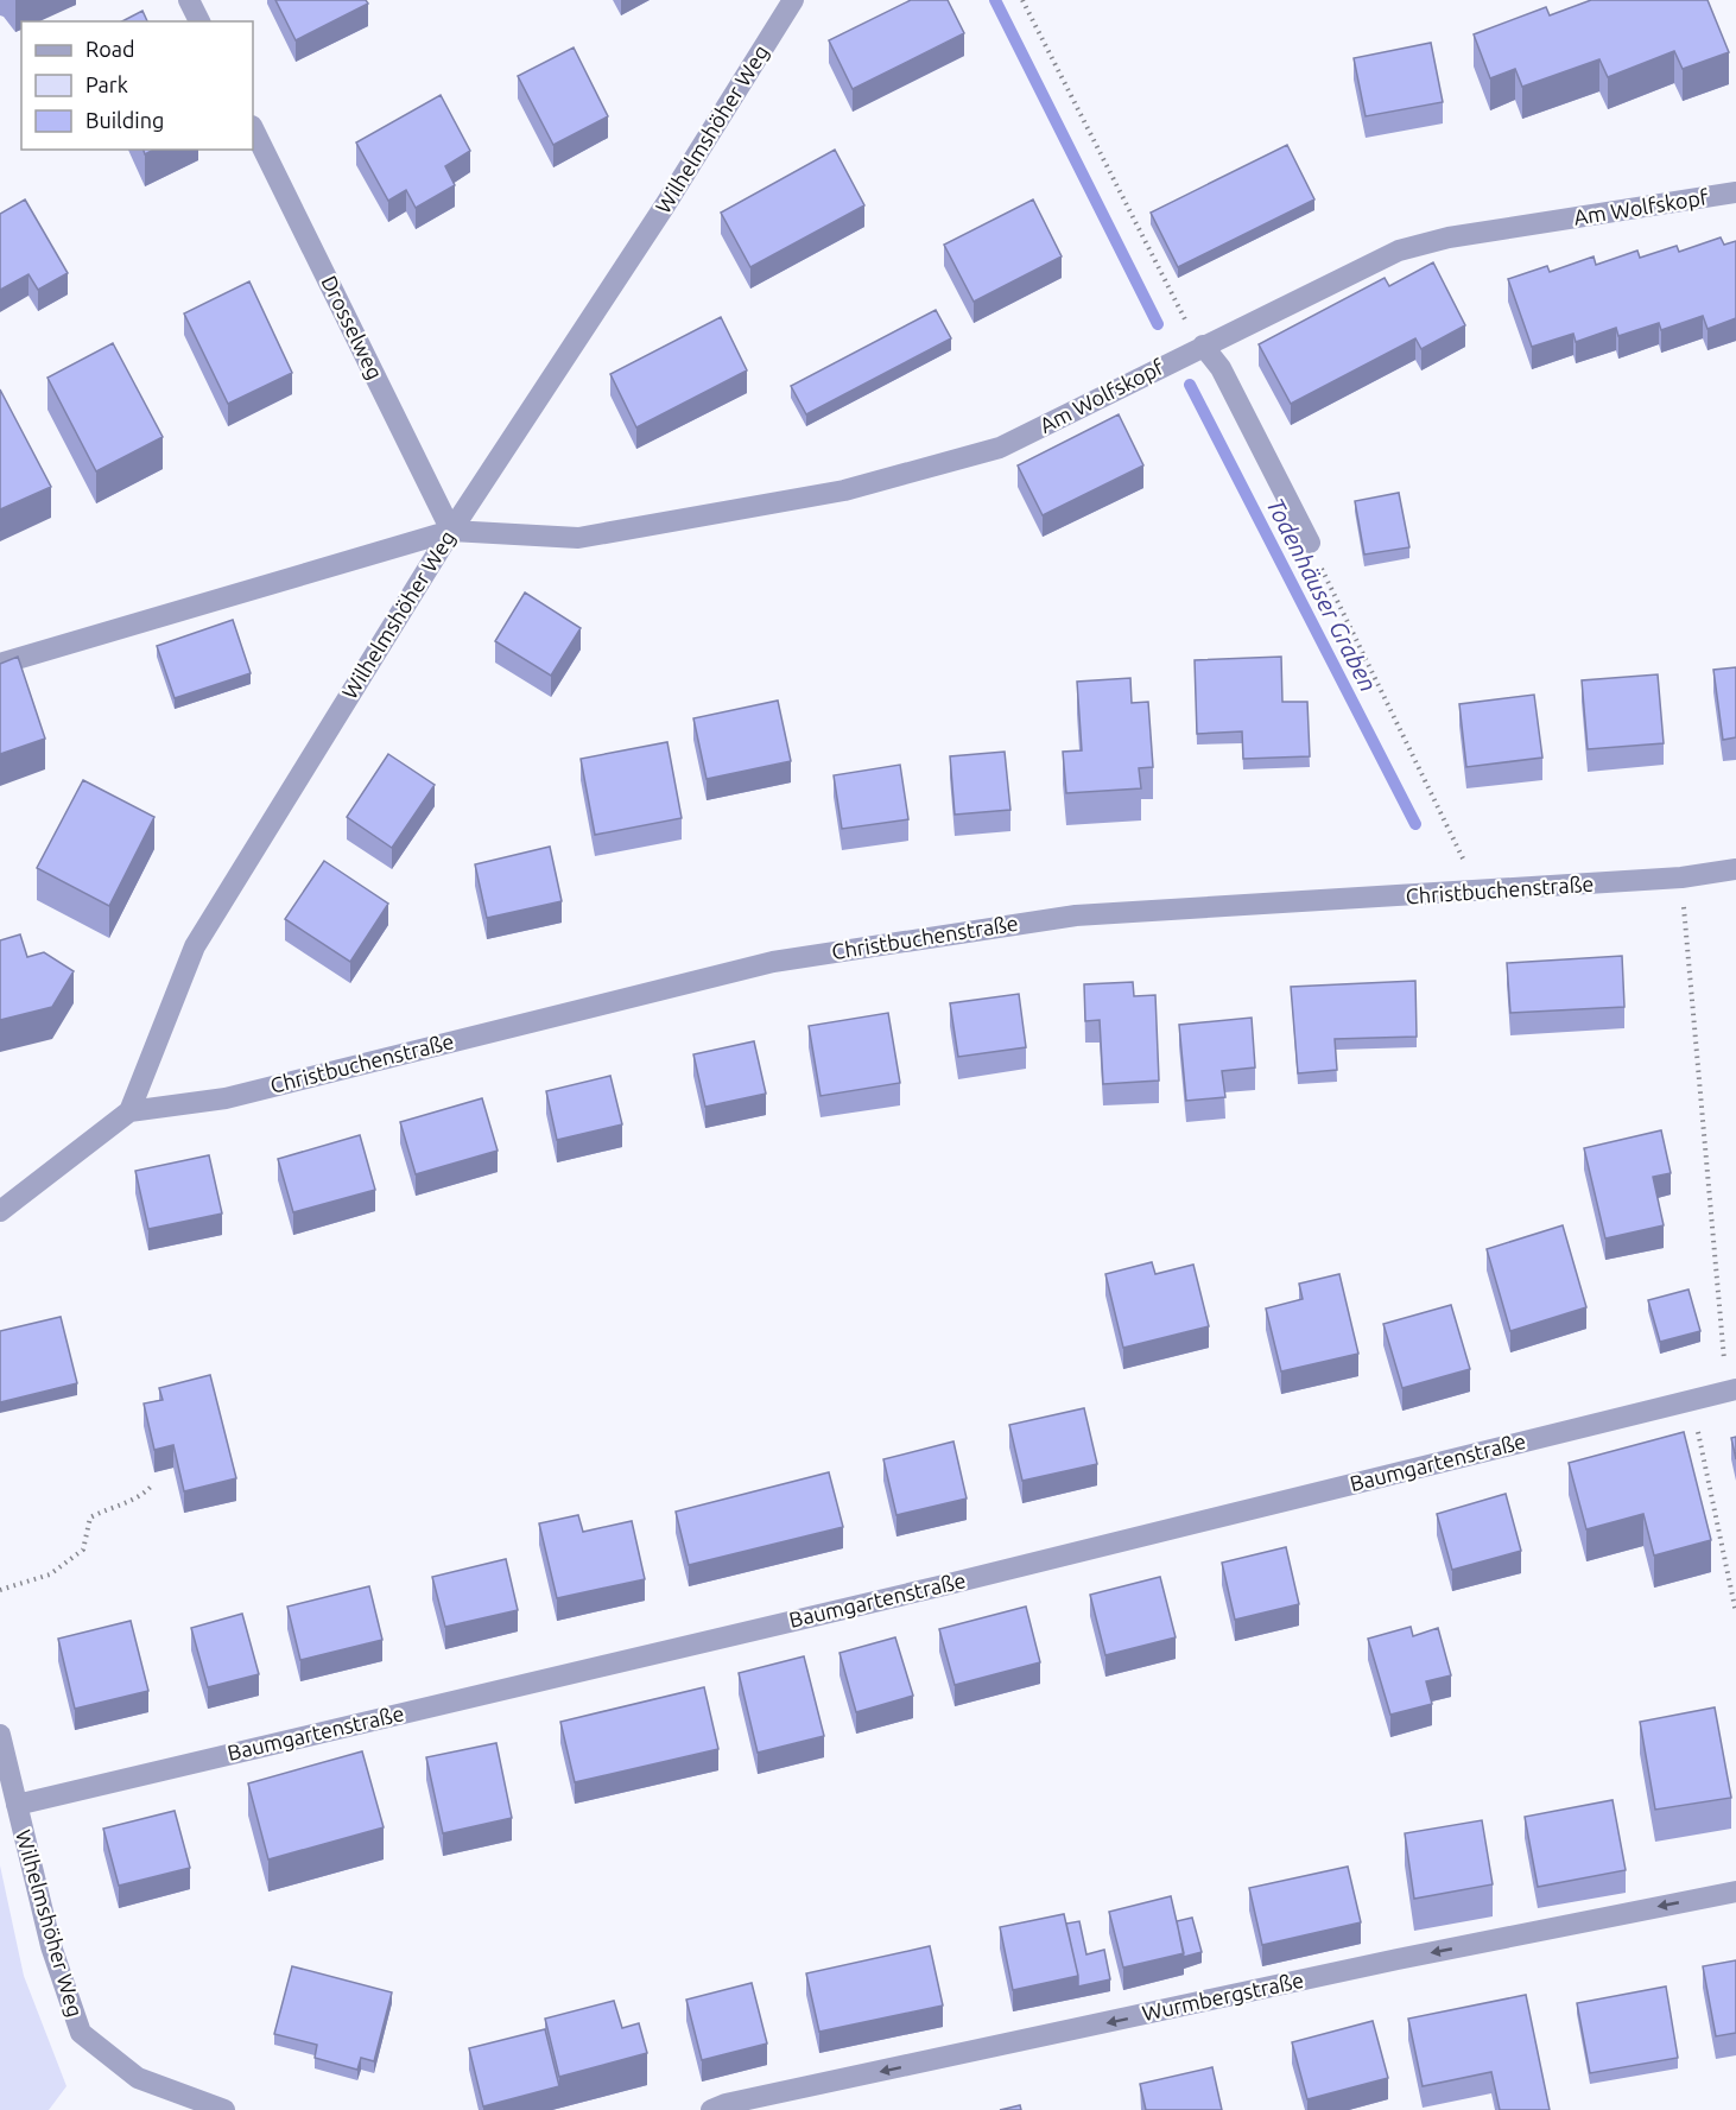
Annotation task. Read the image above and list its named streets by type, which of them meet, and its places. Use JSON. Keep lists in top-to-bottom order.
{
  "streets": {
    "street": [
      "Wilhelmshöher Weg",
      "Am Wolfskopf",
      "Drosselweg",
      "Christbuchenstraße",
      "Baumgartenstraße",
      "Wurmbergstraße"
    ]
  },
  "crossings": [
    ["Wilhelmshöher Weg", "Am Wolfskopf"],
    ["Wilhelmshöher Weg", "Drosselweg"],
    ["Wilhelmshöher Weg", "Christbuchenstraße"],
    ["Wilhelmshöher Weg", "Baumgartenstraße"],
    ["Am Wolfskopf", "Drosselweg"]
  ],
  "one_way": ["Wurmbergstraße"],
  "water": ["Todenhäuser Graben"],
  "legend": ["Road", "Park", "Building"]
}
